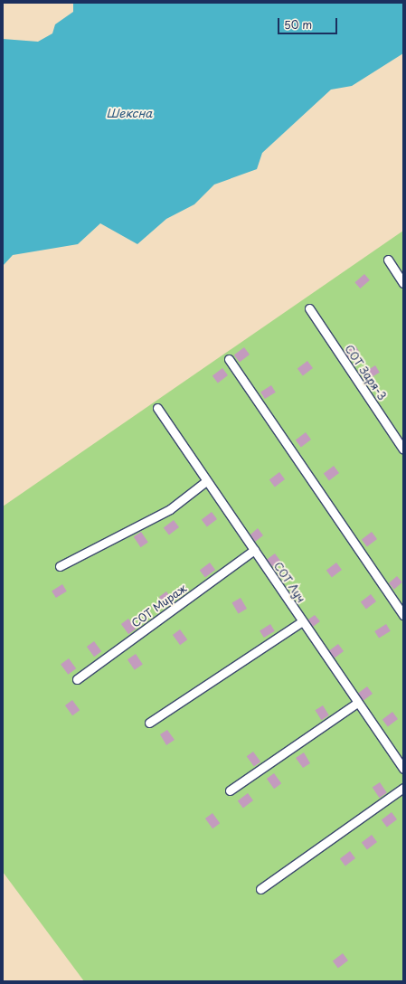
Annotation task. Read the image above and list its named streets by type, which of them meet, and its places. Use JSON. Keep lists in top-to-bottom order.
{
  "streets": {
    "street": ["СОТ Заря-3", "СОТ Луч", "СОТ Мираж"]
  },
  "crossings": [
    ["СОТ Луч", "СОТ Мираж"]
  ],
  "water": ["Шексна"],
  "scale_bar": "50 m"
}
